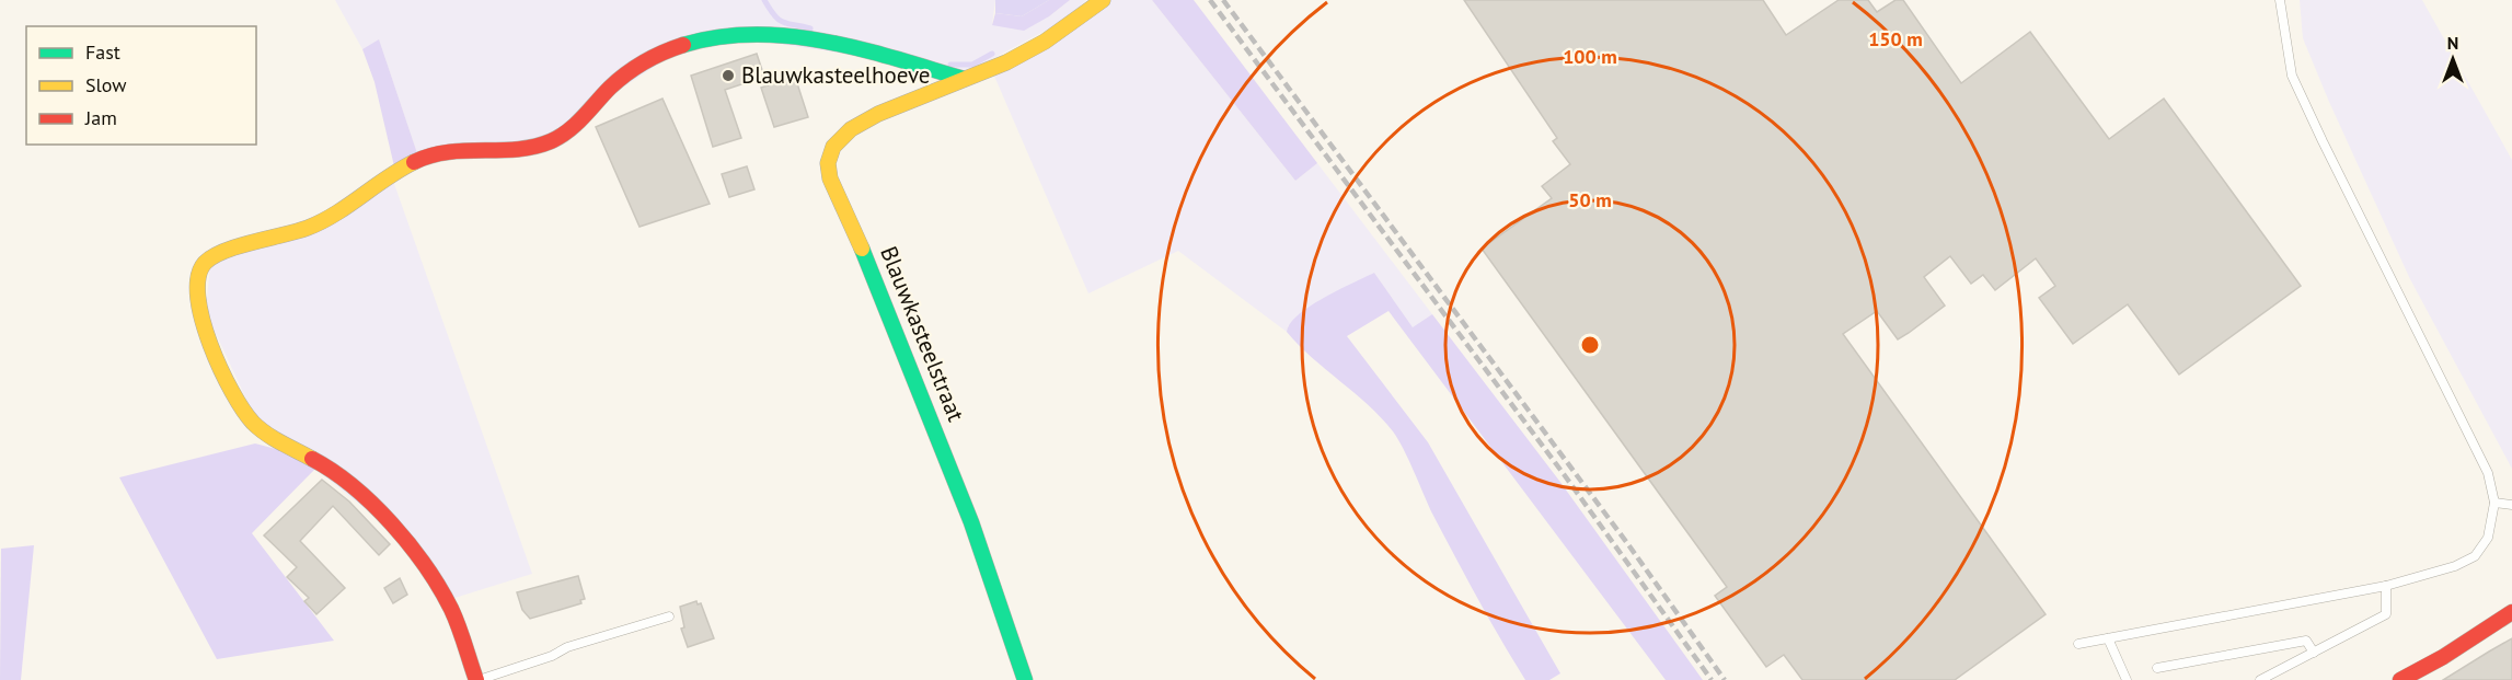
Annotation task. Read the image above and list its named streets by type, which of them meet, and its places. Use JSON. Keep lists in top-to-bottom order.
{
  "streets": {
    "street": ["Blauwkasteelstraat"]
  },
  "places": ["Blauwkasteelhoeve"],
  "legend": ["Fast", "Slow", "Jam"],
  "north": "top",
  "rings": ["150 m", "100 m", "50 m"]
}
